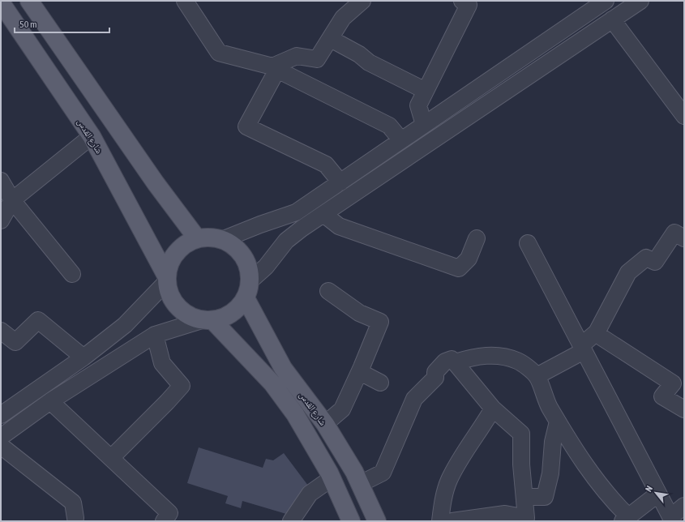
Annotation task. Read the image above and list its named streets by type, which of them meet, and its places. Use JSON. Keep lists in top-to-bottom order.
{
  "streets": {
    "main road": ["شارع القدس"]
  },
  "scale_bar": "50 m",
  "north": "top left"
}
